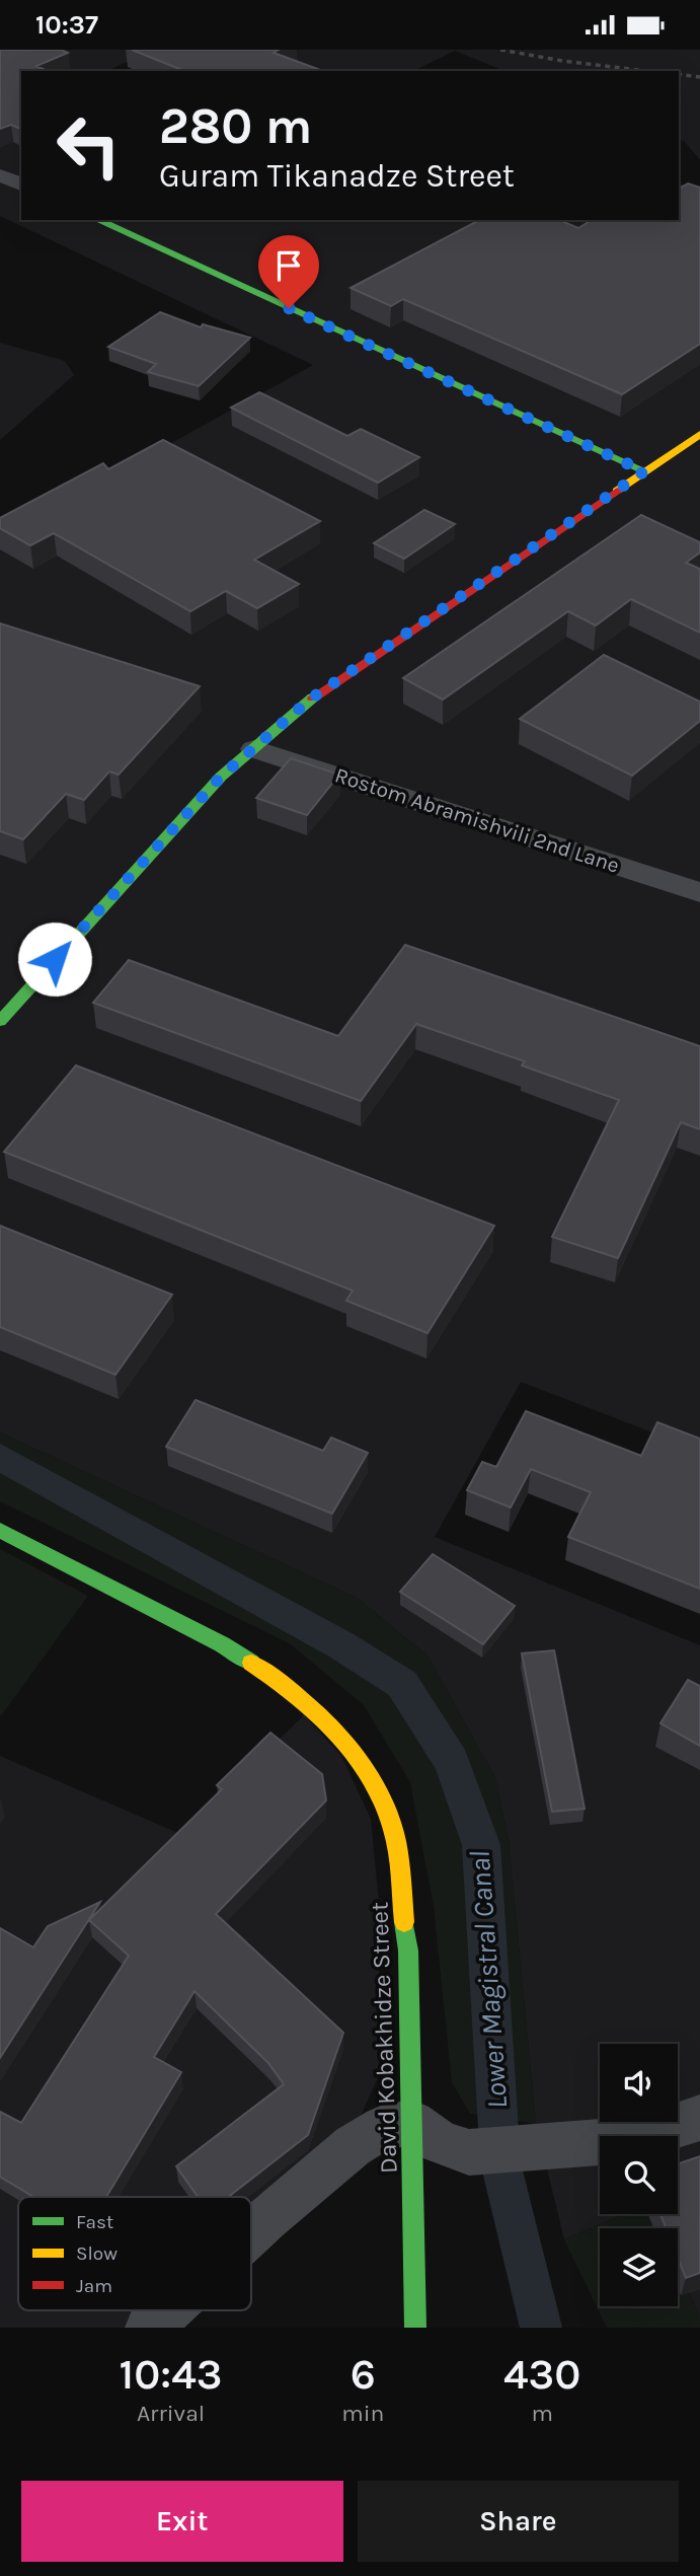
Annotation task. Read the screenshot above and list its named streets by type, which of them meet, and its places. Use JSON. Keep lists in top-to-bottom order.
{
  "streets": {
    "street": ["Rostom Abramishvili 2nd Lane", "David Kobakhidze Street"]
  },
  "water": ["Lower Magistral Canal"],
  "legend": ["Fast", "Slow", "Jam"],
  "page": {
    "status": "10:37",
    "turn": ["280 m", "Guram Tikanadze Street"],
    "eta": [
      "10:43",
      "Arrival",
      "6",
      "min",
      "430",
      "m"
    ],
    "buttons": ["Exit", "Share"]
  }
}
